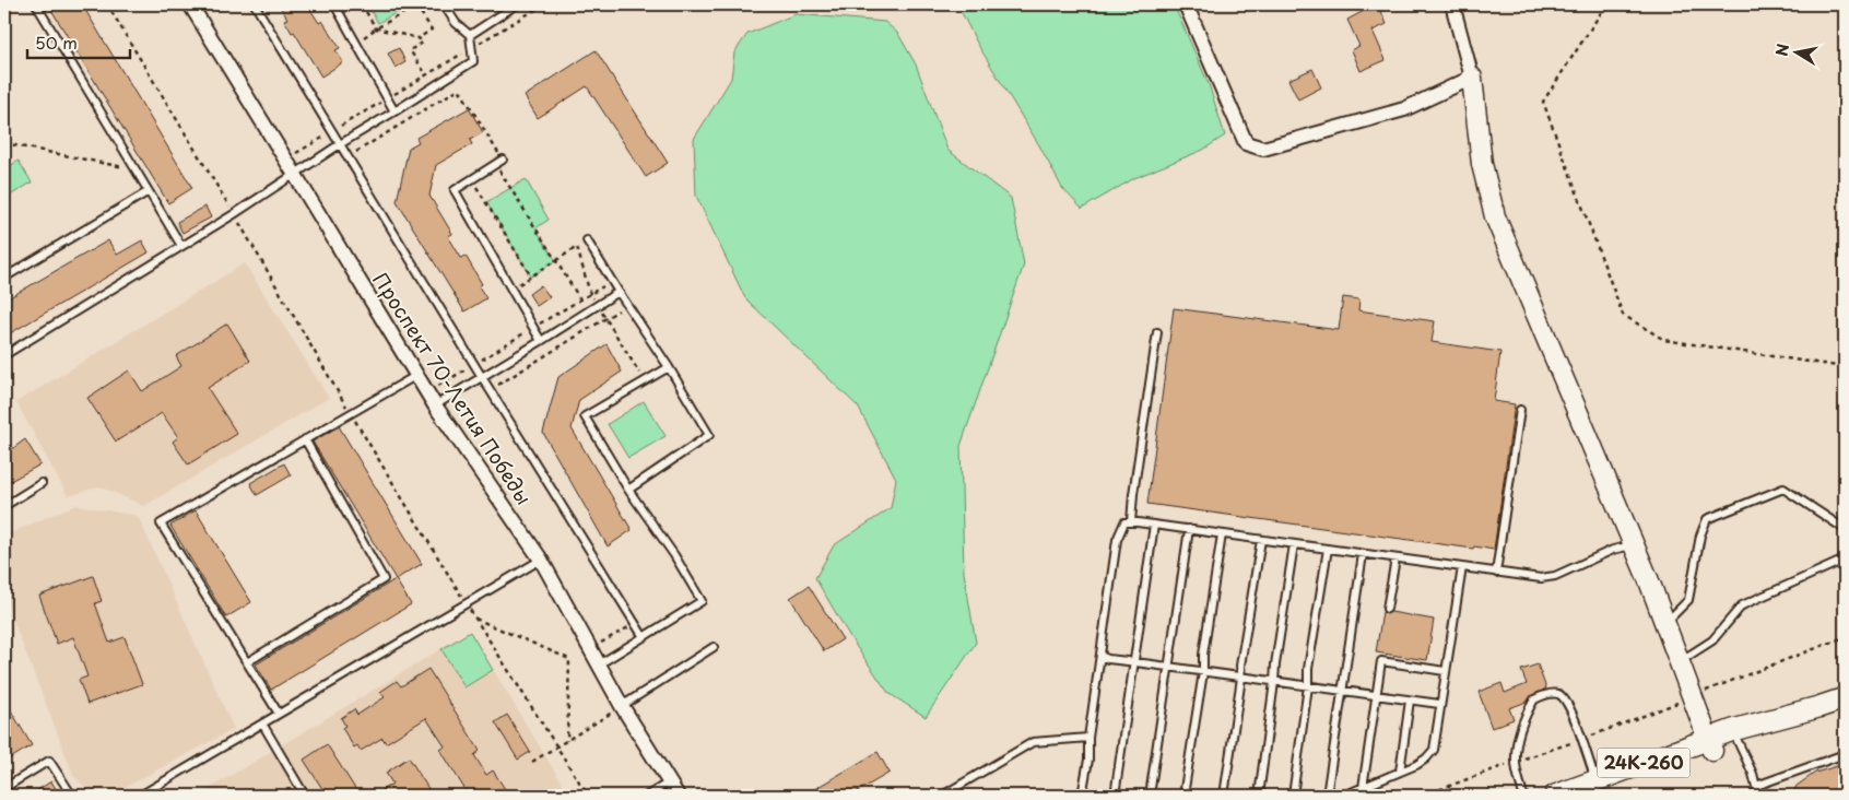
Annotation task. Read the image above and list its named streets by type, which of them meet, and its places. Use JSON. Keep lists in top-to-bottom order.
{
  "streets": {
    "main road": ["24К-260"],
    "street": ["Проспект 70-Летия Победы"]
  },
  "scale_bar": "50 m",
  "north": "left"
}
